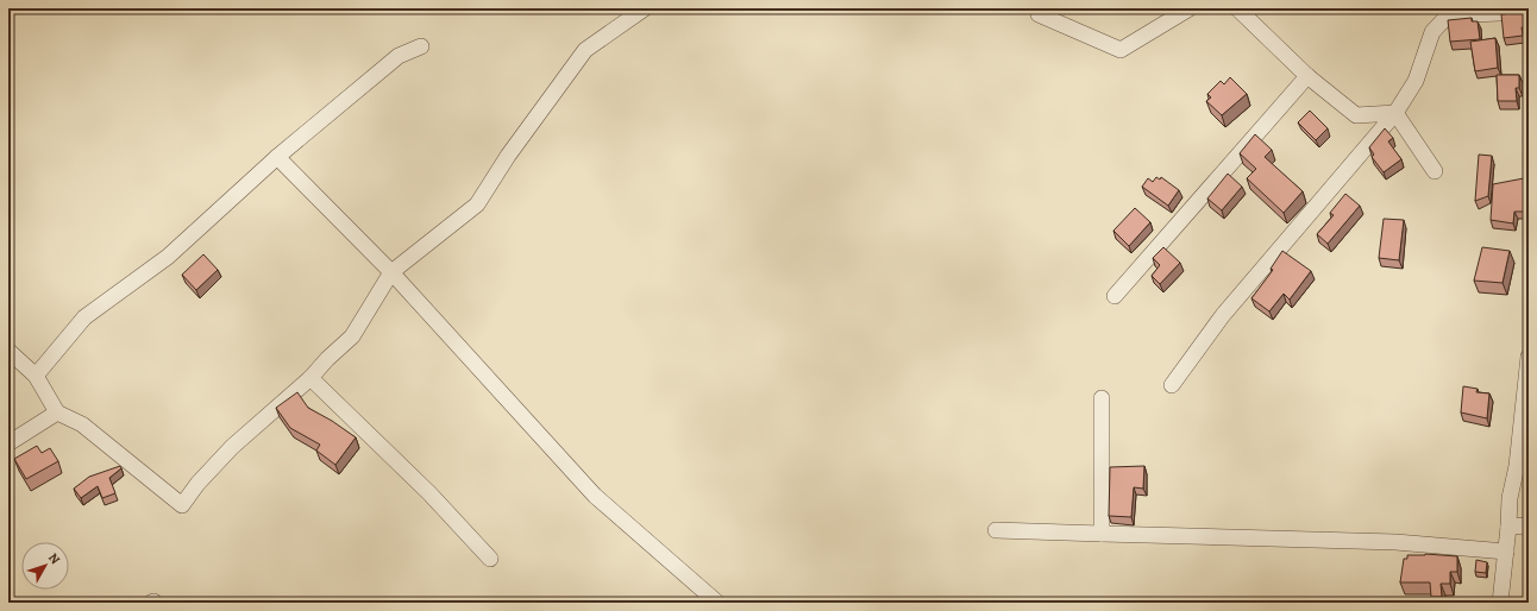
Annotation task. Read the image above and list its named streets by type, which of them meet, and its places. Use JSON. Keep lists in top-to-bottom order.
{
  "north": "top right"
}
